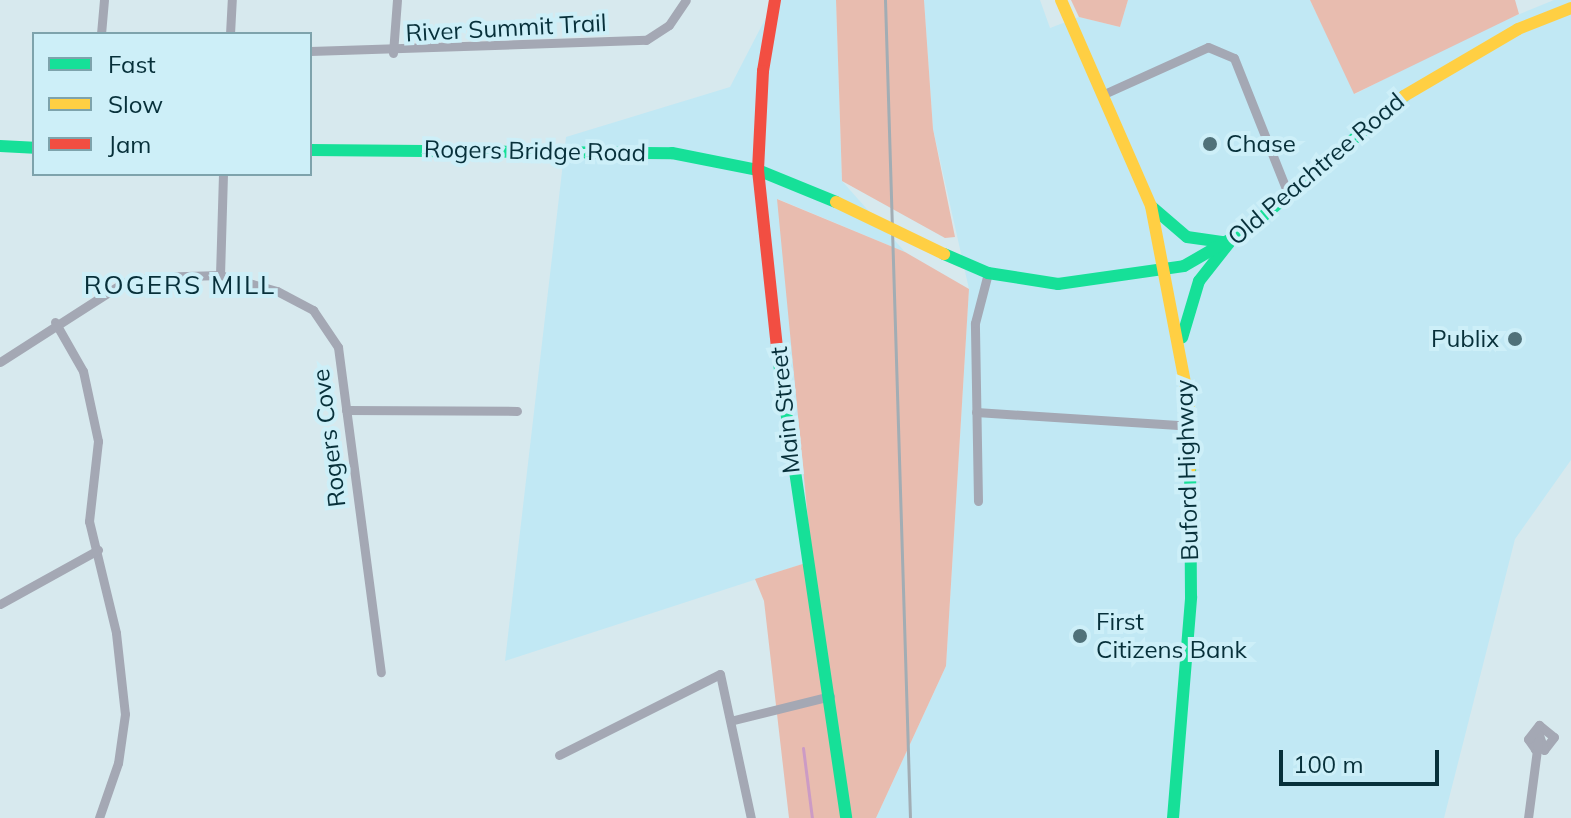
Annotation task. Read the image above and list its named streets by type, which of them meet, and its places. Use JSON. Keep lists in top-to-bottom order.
{
  "streets": {
    "street": [
      "River Summit Trail",
      "Rogers Bridge Road",
      "Old Peachtree Road",
      "Main Street",
      "Rogers Cove",
      "Buford Highway"
    ]
  },
  "crossings": [
    ["Rogers Bridge Road", "Old Peachtree Road"],
    ["Rogers Bridge Road", "Main Street"],
    ["Old Peachtree Road", "Buford Highway"]
  ],
  "districts": ["ROGERS MILL"],
  "places": ["Chase", "Publix", "First Citizens Bank"],
  "legend": ["Fast", "Slow", "Jam"],
  "scale_bar": "100 m"
}
